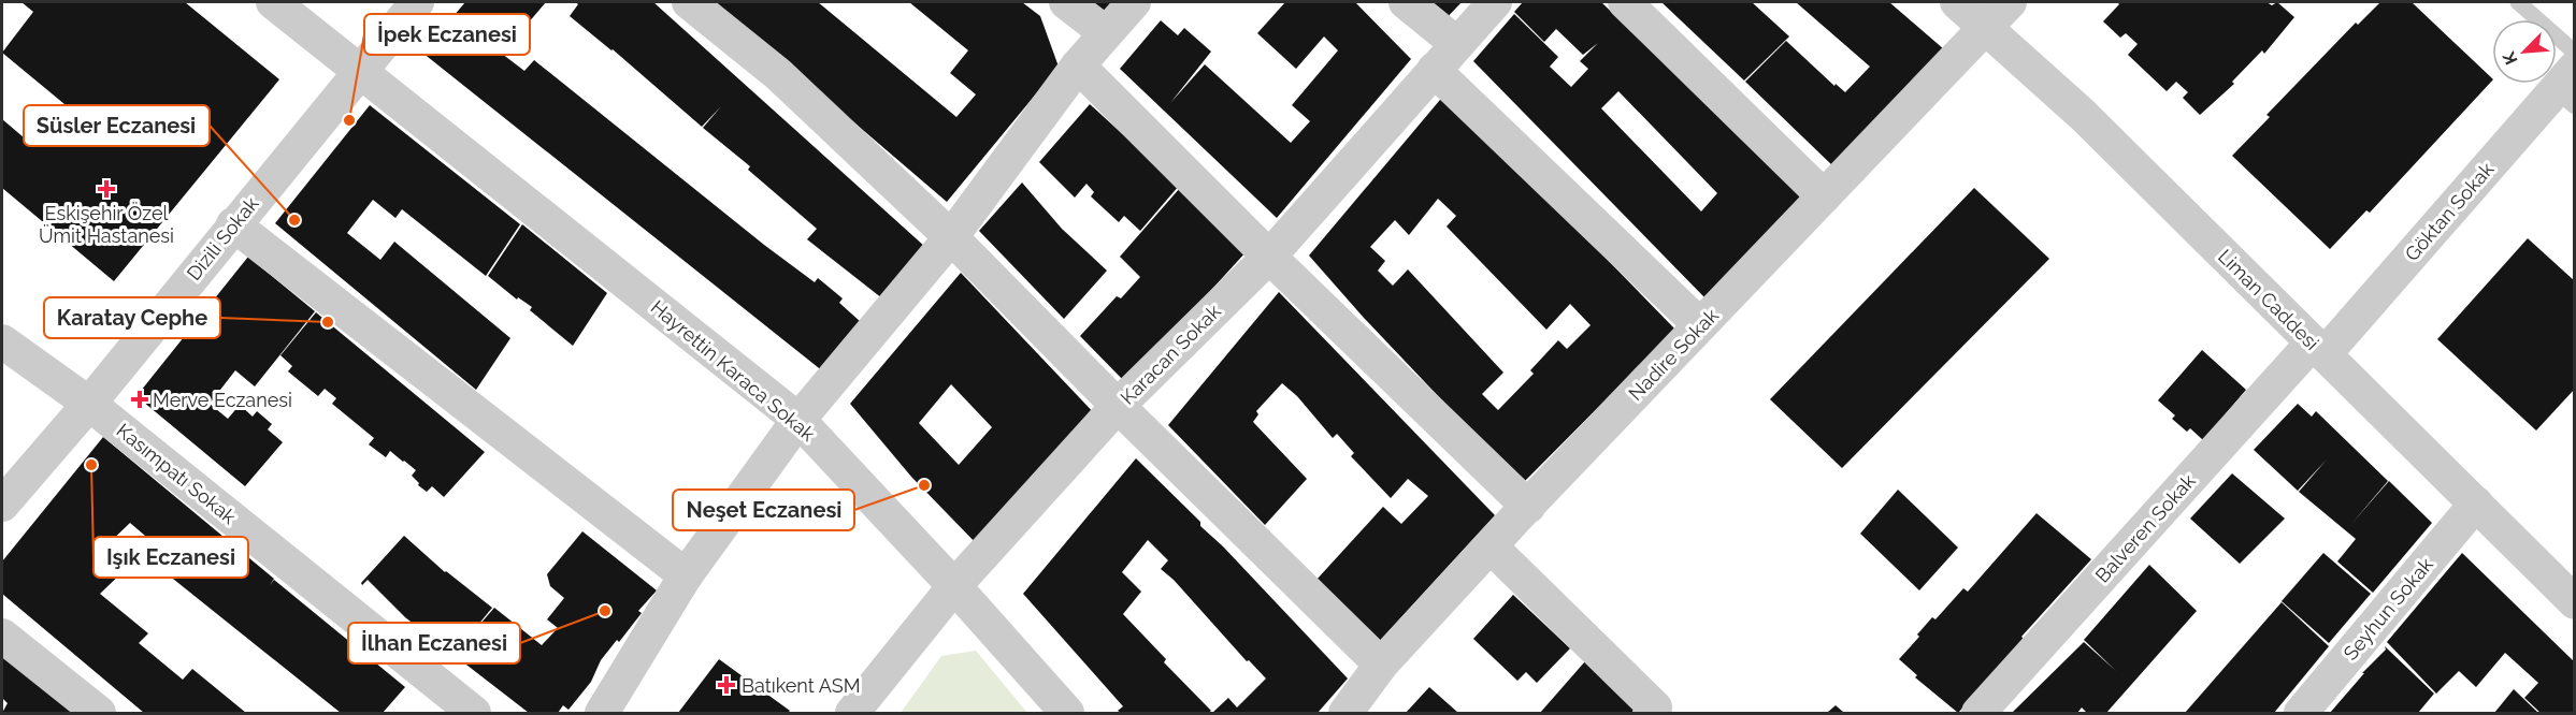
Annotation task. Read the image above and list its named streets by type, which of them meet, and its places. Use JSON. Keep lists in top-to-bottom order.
{
  "streets": {
    "street": [
      "Göktan Sokak",
      "Dizili Sokak",
      "Liman Caddesi",
      "Karacan Sokak",
      "Nadire Sokak",
      "Hayrettin Karaca Sokak",
      "Kasımpatı Sokak",
      "Balveren Sokak",
      "Seyhun Sokak"
    ]
  },
  "crossings": [
    ["Göktan Sokak", "Liman Caddesi"],
    ["Göktan Sokak", "Balveren Sokak"],
    ["Dizili Sokak", "Hayrettin Karaca Sokak"],
    ["Dizili Sokak", "Kasımpatı Sokak"],
    ["Liman Caddesi", "Nadire Sokak"],
    ["Liman Caddesi", "Balveren Sokak"],
    ["Liman Caddesi", "Seyhun Sokak"],
    ["Karacan Sokak", "Hayrettin Karaca Sokak"]
  ],
  "places": {
    "other": [
      "İpek Eczanesi",
      "Süsler Eczanesi",
      "Karatay Cephe",
      "Işık Eczanesi",
      "Neşet Eczanesi",
      "İlhan Eczanesi"
    ],
    "health": ["Eskişehir Özel Ümit Hastanesi", "Merve Eczanesi", "Batıkent ASM"]
  },
  "north": "bottom left"
}
